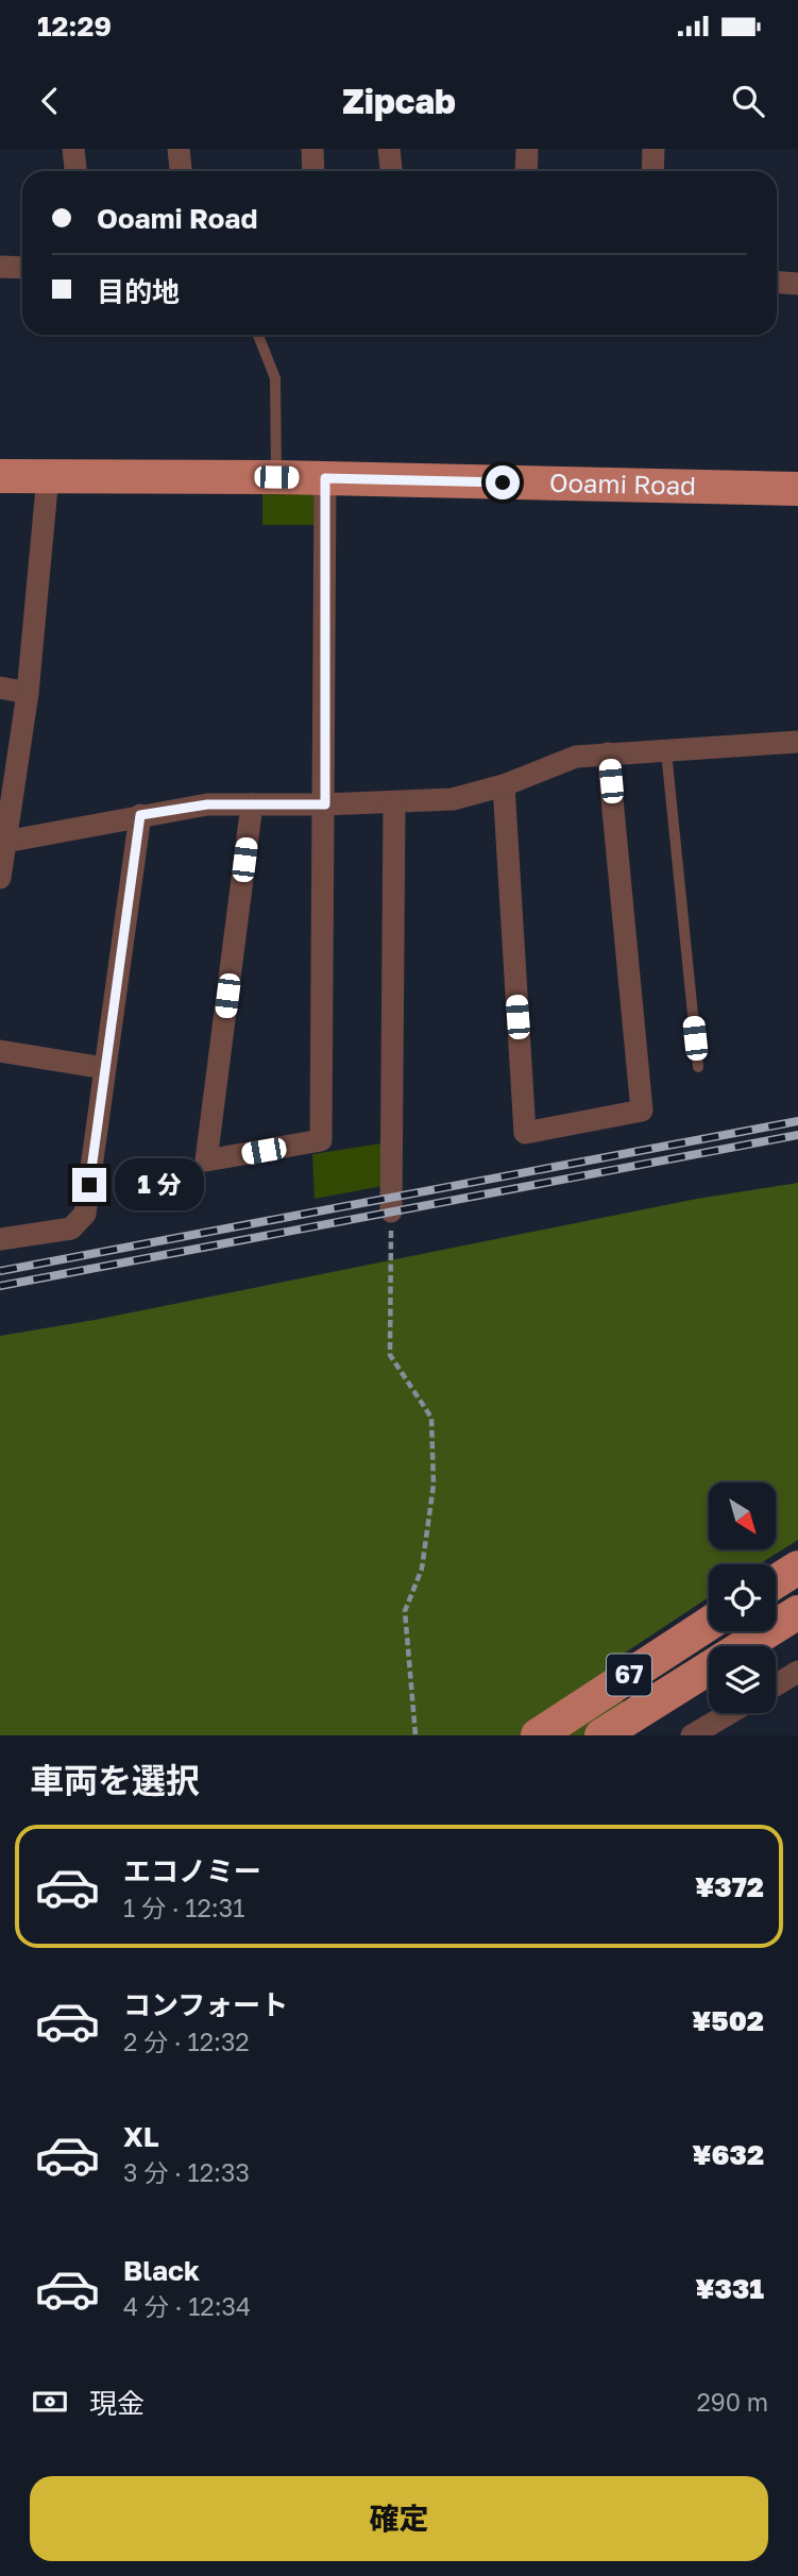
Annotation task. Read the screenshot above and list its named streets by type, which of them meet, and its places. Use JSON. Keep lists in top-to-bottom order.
{
  "streets": {
    "main road": ["Ooami Road", "67"]
  },
  "north": "bottom right",
  "page": {
    "status": "12:29",
    "header": "Zipcab",
    "banner": ["Ooami Road", "目的地"],
    "bubble": "1 分",
    "heading": "車両を選択",
    "list": [
      {
        "name": "エコノミー",
        "note": "1 分 · 12:31",
        "value": "¥372"
      },
      {
        "name": "コンフォート",
        "note": "2 分 · 12:32",
        "value": "¥502"
      },
      {
        "name": "XL",
        "note": "3 分 · 12:33",
        "value": "¥632"
      },
      {
        "name": "Black",
        "note": "4 分 · 12:34",
        "value": "¥331"
      }
    ],
    "pay": ["現金", "290 m"],
    "buttons": "確定"
  }
}
